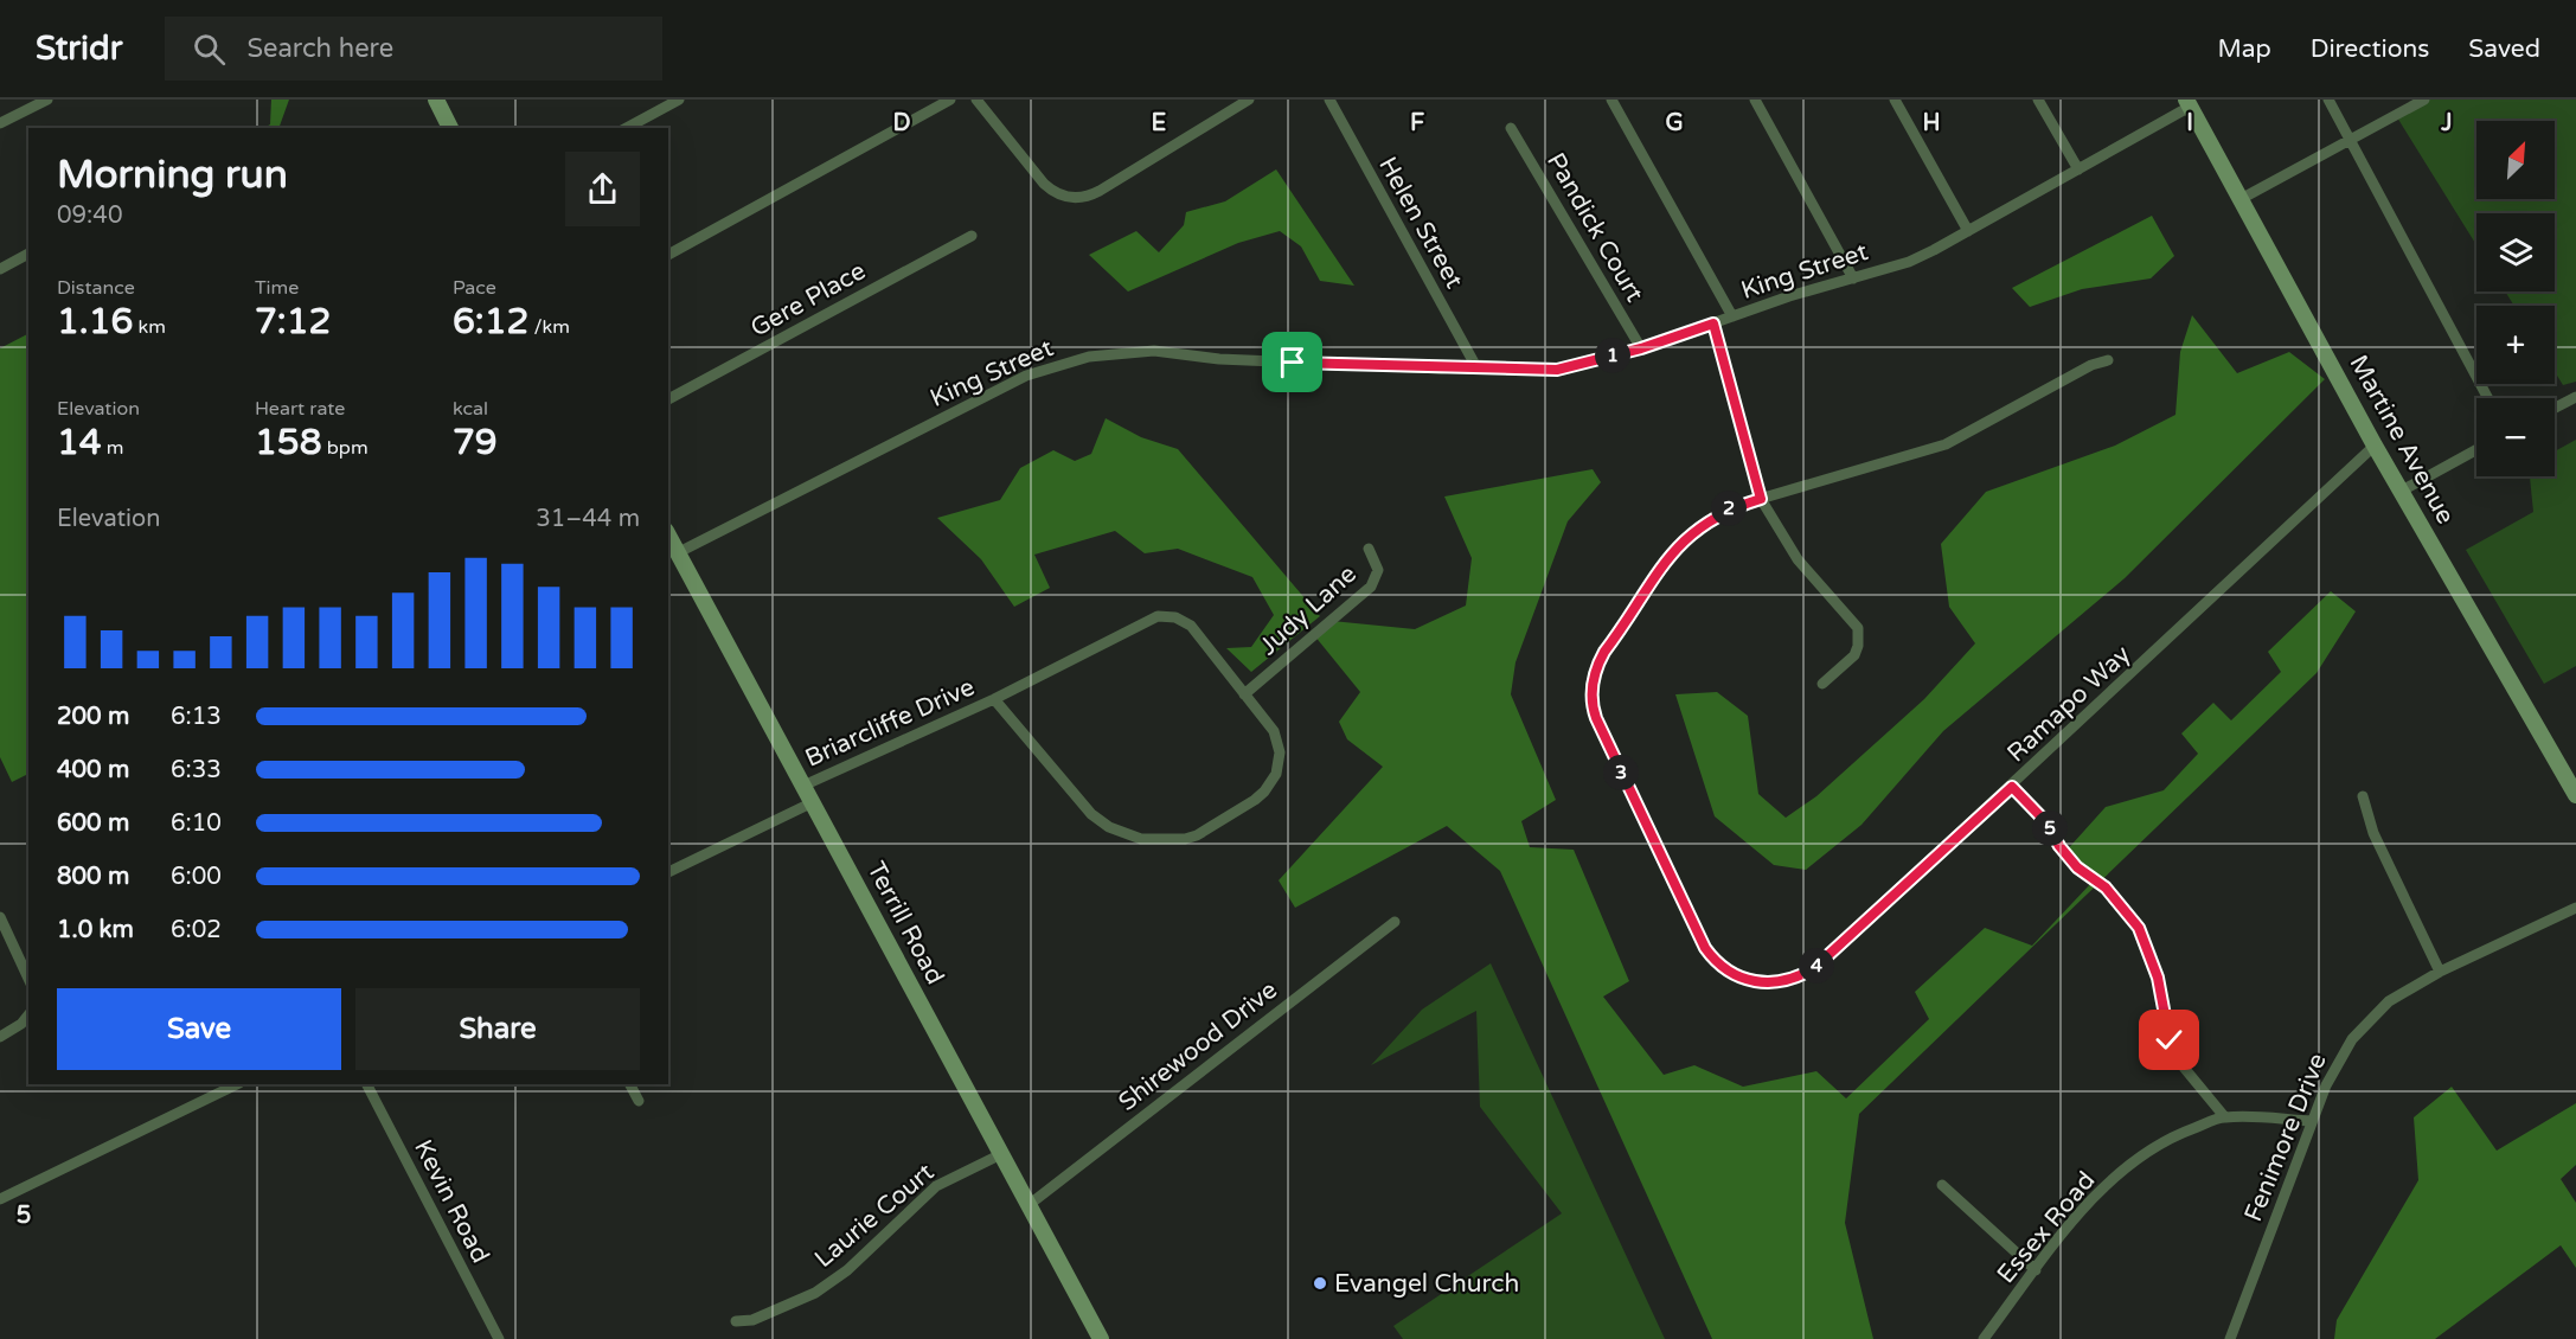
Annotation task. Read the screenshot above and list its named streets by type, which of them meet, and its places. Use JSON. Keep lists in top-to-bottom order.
{
  "streets": {
    "street": [
      "Helen Street",
      "Pandick Court",
      "King Street",
      "Gere Place",
      "Martine Avenue",
      "Judy Lane",
      "Ramapo Way",
      "Briarcliffe Drive",
      "Terrill Road",
      "Shirewood Drive",
      "Fenimore Drive",
      "Kevin Road",
      "Laurie Court",
      "Essex Road"
    ]
  },
  "crossings": [
    ["Helen Street", "King Street"],
    ["Pandick Court", "King Street"],
    ["King Street", "Martine Avenue"],
    ["King Street", "Terrill Road"],
    ["Martine Avenue", "Ramapo Way"],
    ["Judy Lane", "Briarcliffe Drive"],
    ["Briarcliffe Drive", "Terrill Road"],
    ["Terrill Road", "Shirewood Drive"],
    ["Terrill Road", "Laurie Court"],
    ["Fenimore Drive", "Essex Road"]
  ],
  "places": ["Evangel Church"],
  "north": "top right",
  "page": {
    "header": "Stridr",
    "search": "Search here",
    "nav": ["Map", "Directions", "Saved"],
    "map_buttons": ["+", "−"],
    "heading": ["Morning run", "09:40"],
    "stats": [
      ["Distance", "1.16 km"],
      ["Time", "7:12"],
      ["Pace", "6:12 /km"],
      ["Elevation", "14 m"],
      ["Heart rate", "158 bpm"],
      ["kcal", "79"]
    ],
    "pins": [
      "1",
      "2",
      "3",
      "5",
      "4"
    ],
    "chart": ["Elevation", "31–44 m"],
    "list": [
      {
        "name": "200 m",
        "note": "6:13"
      },
      {
        "name": "400 m",
        "note": "6:33"
      },
      {
        "name": "600 m",
        "note": "6:10"
      },
      {
        "name": "800 m",
        "note": "6:00"
      },
      {
        "name": "1.0 km",
        "note": "6:02"
      }
    ],
    "buttons": ["Save", "Share"]
  },
  "grid": {
    "columns": [
      "D",
      "E",
      "F",
      "G",
      "H",
      "I",
      "J"
    ],
    "rows": ["5"]
  }
}
